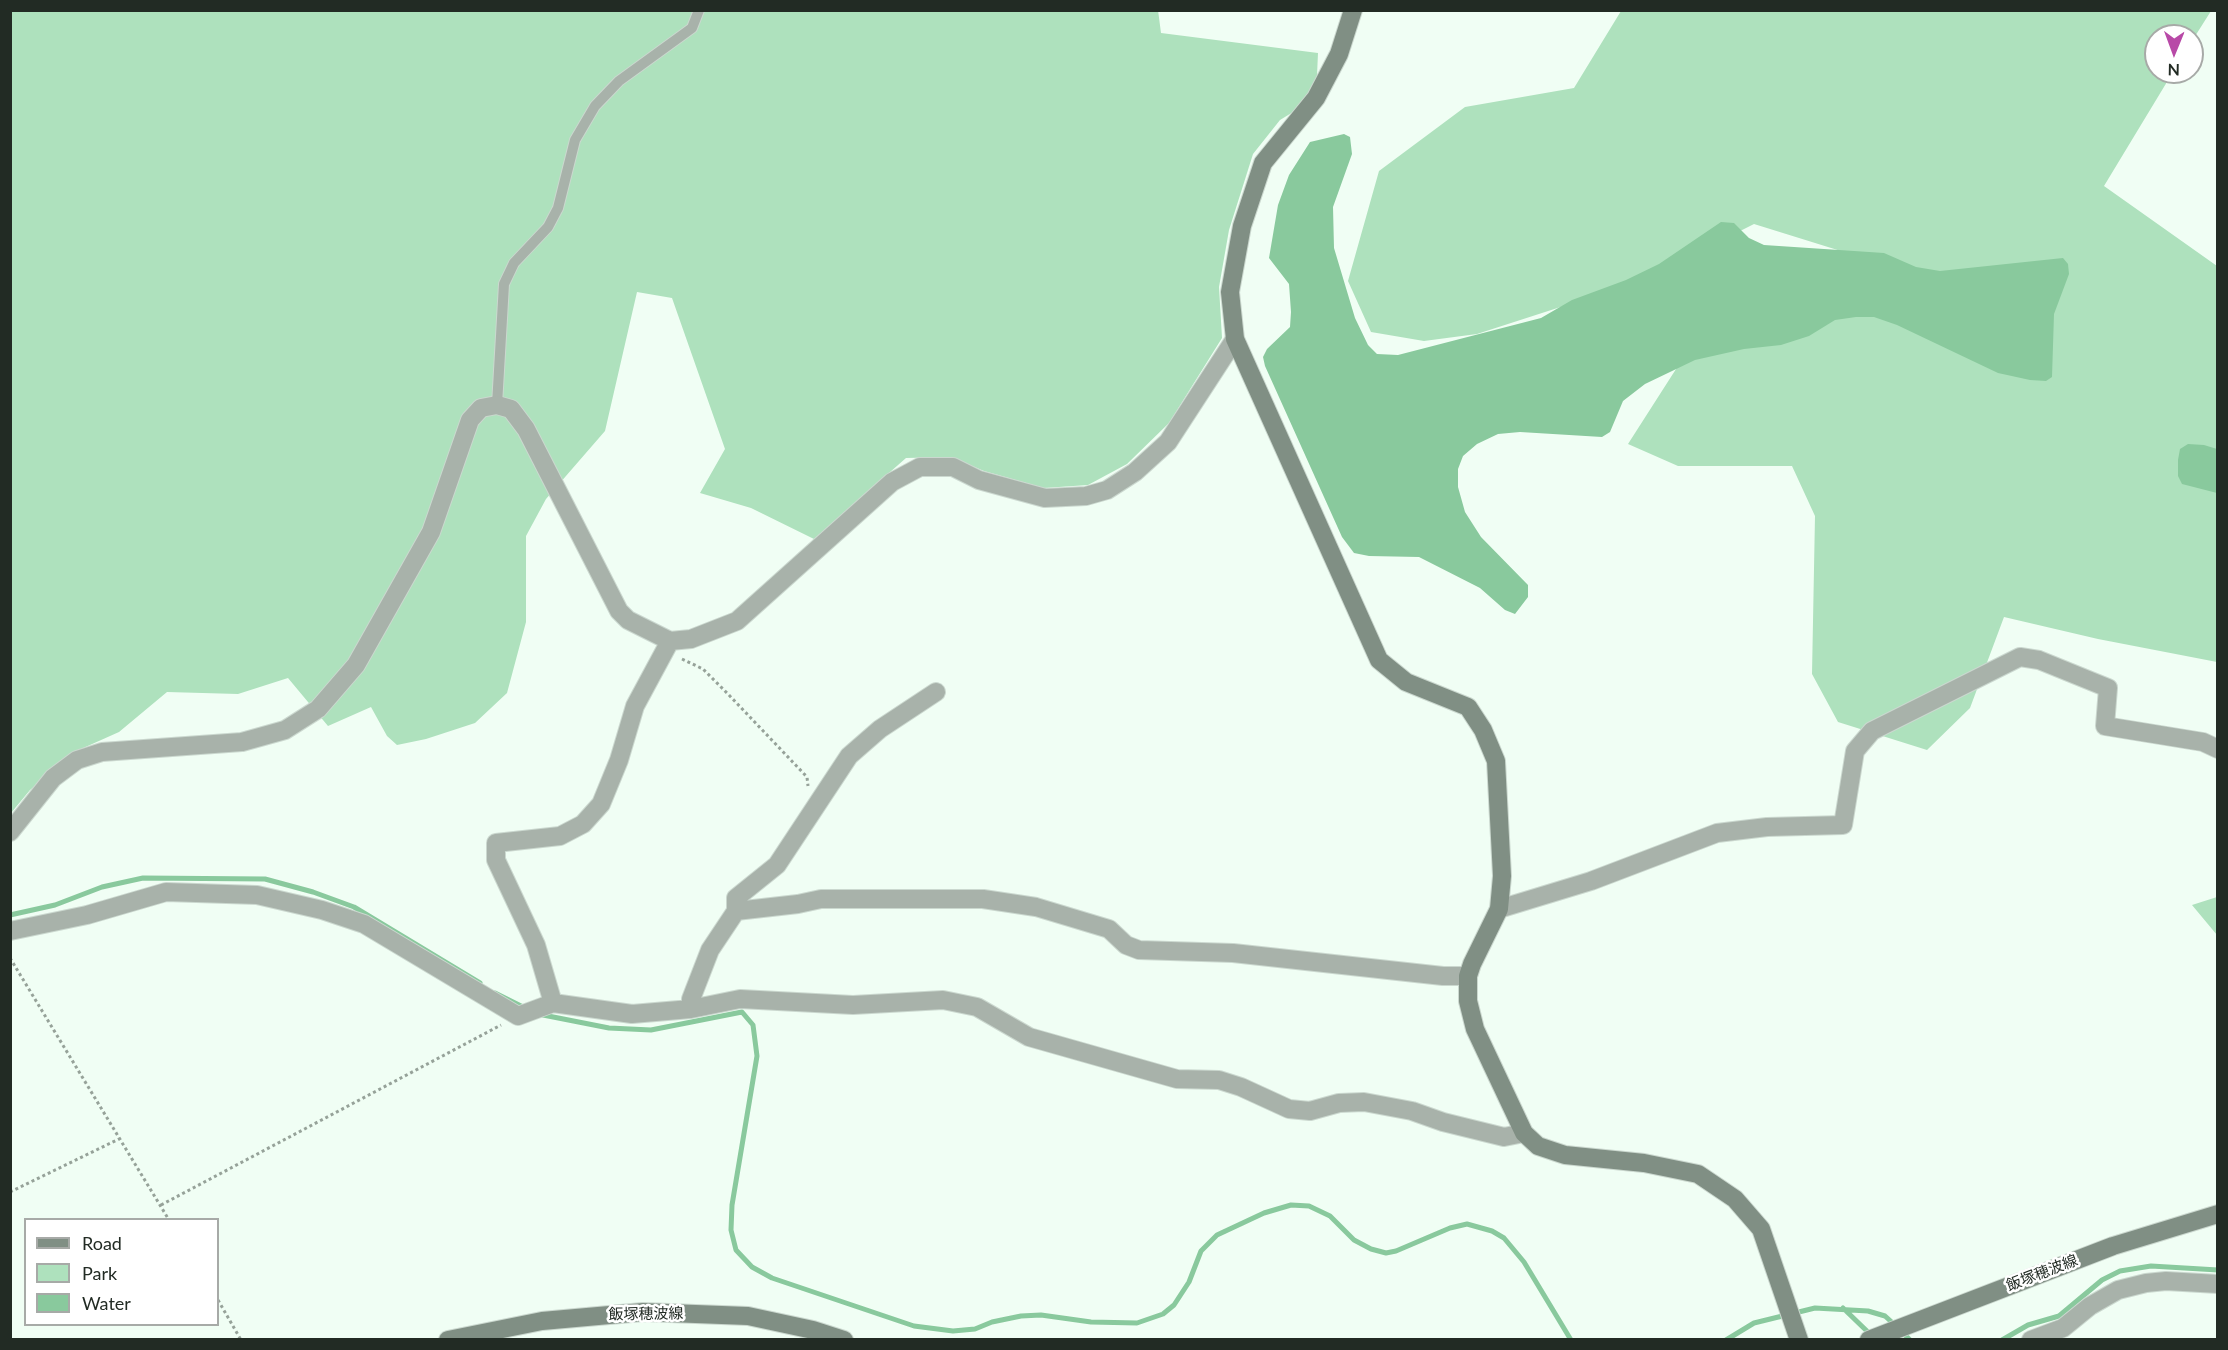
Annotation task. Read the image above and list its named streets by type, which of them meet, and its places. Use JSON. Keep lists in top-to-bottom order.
{
  "streets": {
    "street": ["飯塚穂波線"]
  },
  "legend": ["Road", "Park", "Water"],
  "north": "bottom"
}
